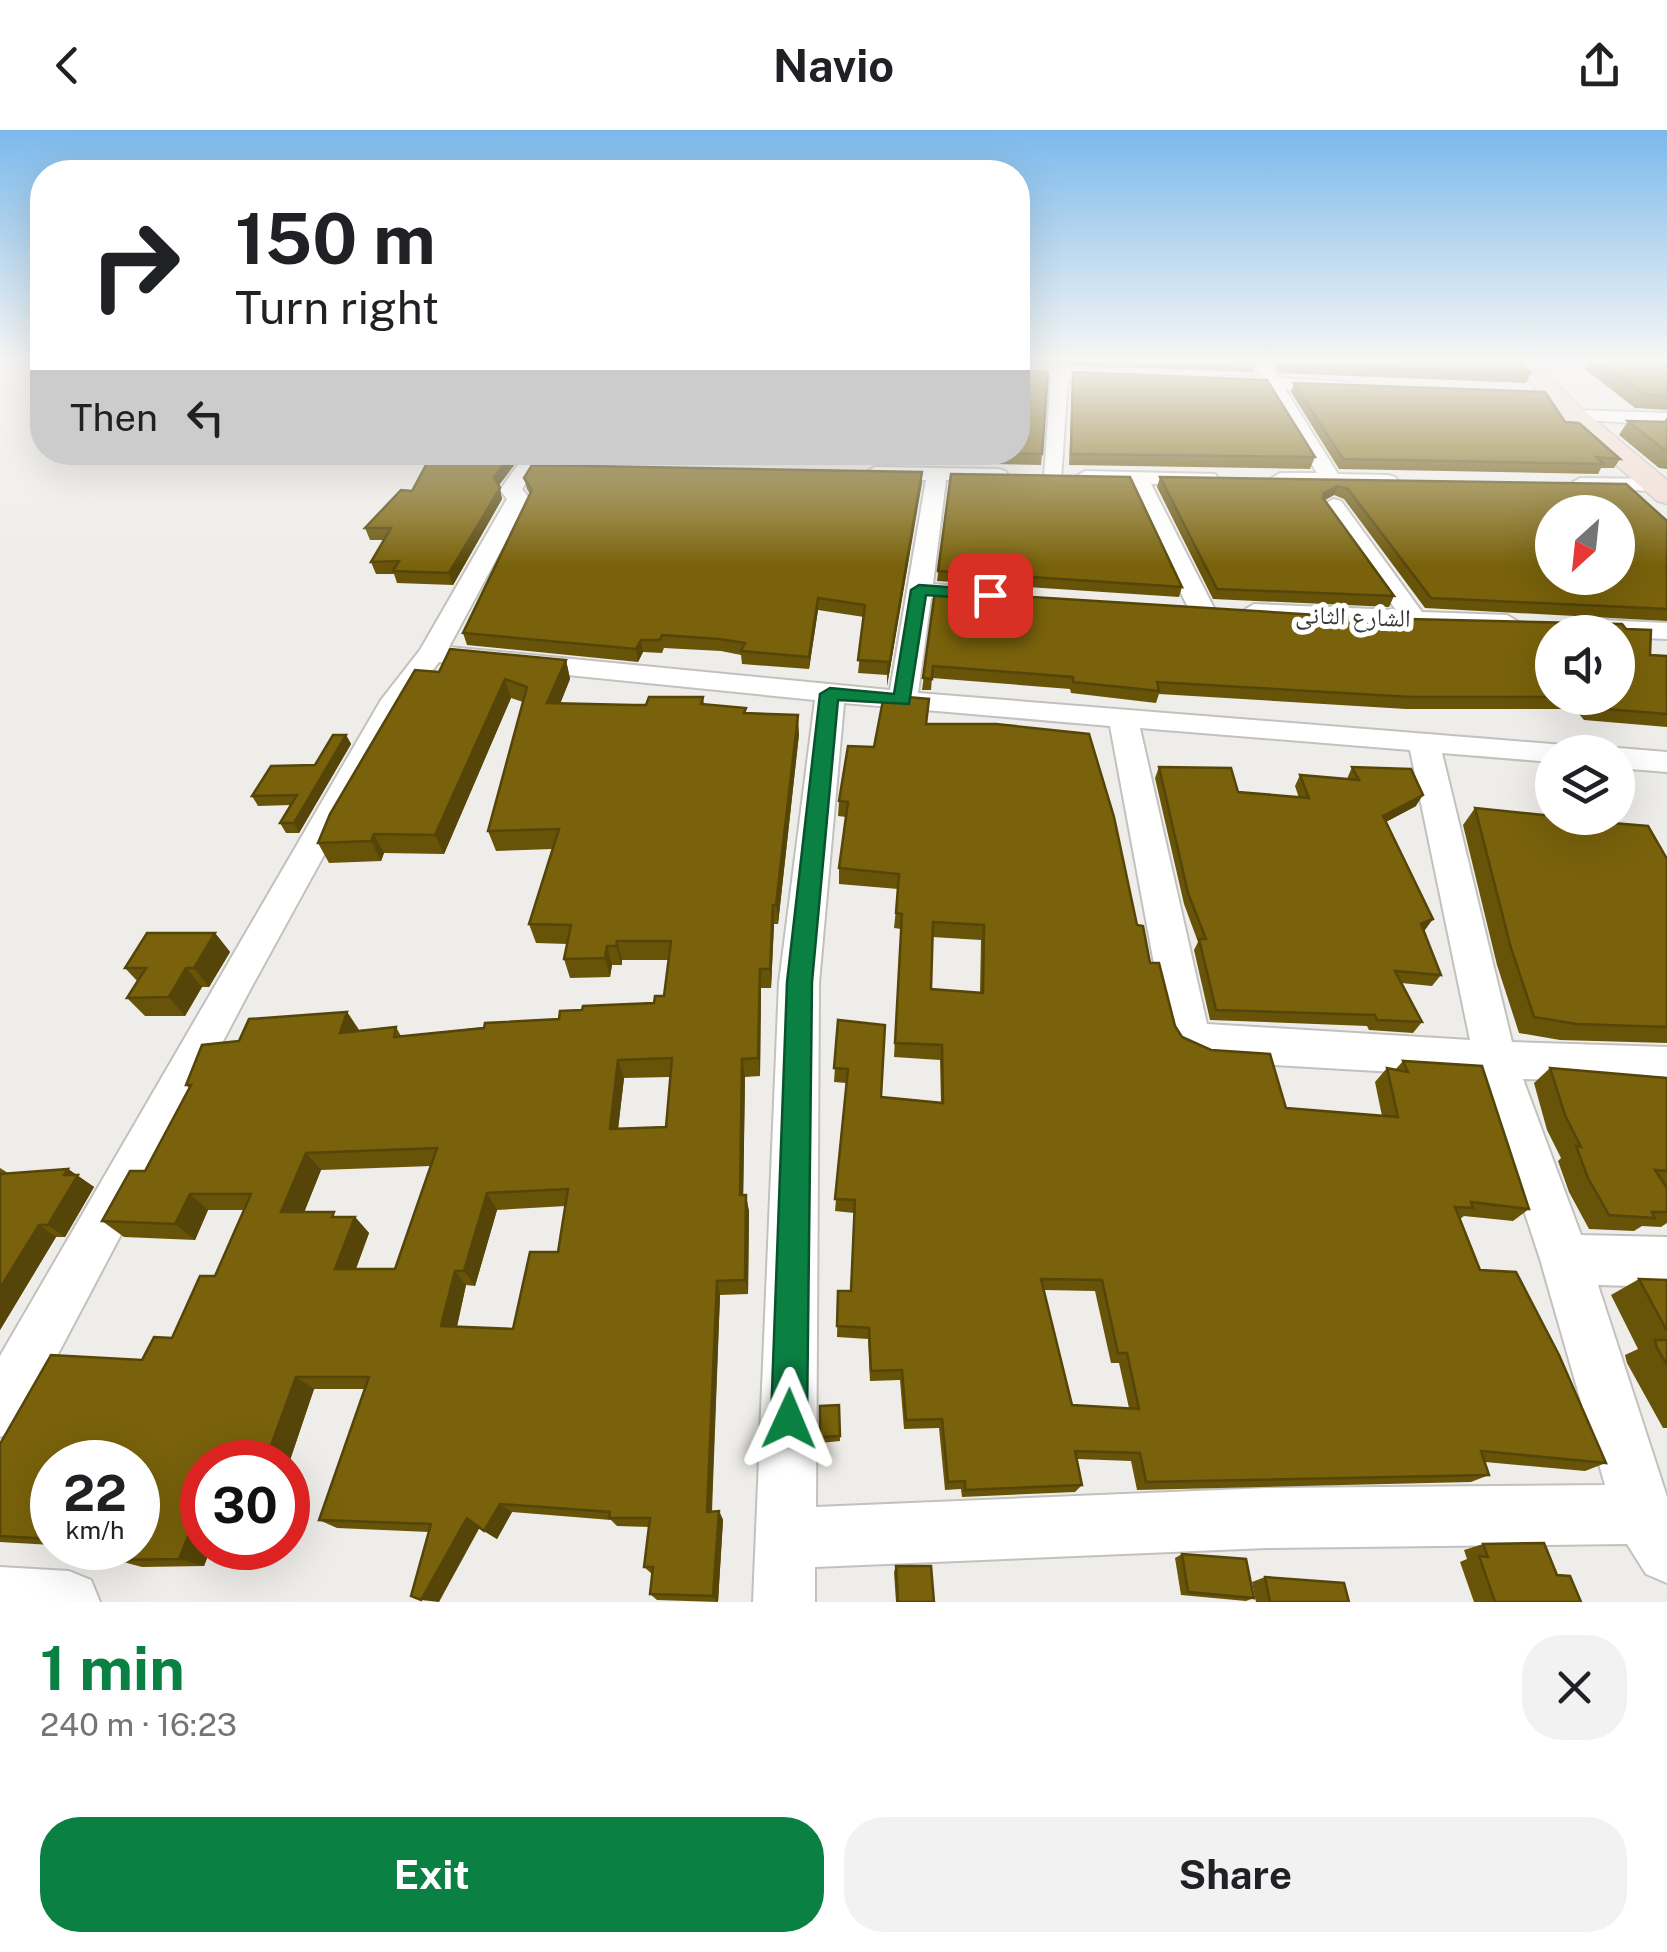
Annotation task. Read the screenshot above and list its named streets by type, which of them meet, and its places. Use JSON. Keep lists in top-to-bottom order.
{
  "streets": {
    "street": ["الشارع الثانى"]
  },
  "north": "bottom left",
  "page": {
    "header": "Navio",
    "turn": ["150 m", "Turn right"],
    "then": "Then",
    "speed": "22 km/h",
    "limit": "30",
    "heading": ["1 min", "240 m · 16:23"],
    "buttons": ["Exit", "Share"]
  }
}
